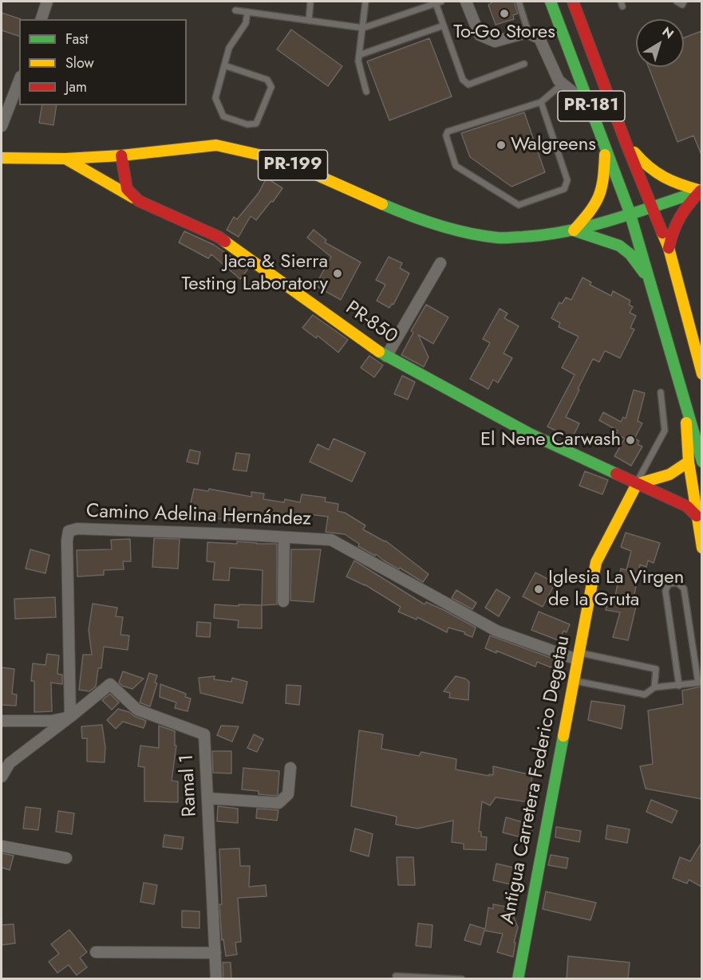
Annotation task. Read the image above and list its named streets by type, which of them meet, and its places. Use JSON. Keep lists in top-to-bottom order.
{
  "streets": {
    "main road": [
      "PR-181",
      "PR-199",
      "PR-850",
      "Antigua Carretera Federico Degetau"
    ],
    "street": ["Camino Adelina Hernández", "Ramal 1"]
  },
  "crossings": [
    ["PR-181", "PR-199"],
    ["PR-199", "PR-850"],
    ["PR-850", "Antigua Carretera Federico Degetau"],
    ["Camino Adelina Hernández", "Antigua Carretera Federico Degetau"],
    ["Camino Adelina Hernández", "Ramal 1"]
  ],
  "places": [
    "To-Go Stores",
    "Walgreens",
    "Jaca & Sierra Testing Laboratory",
    "El Nene Carwash",
    "Iglesia La Virgen de la Gruta"
  ],
  "legend": ["Fast", "Slow", "Jam"],
  "north": "top right"
}
